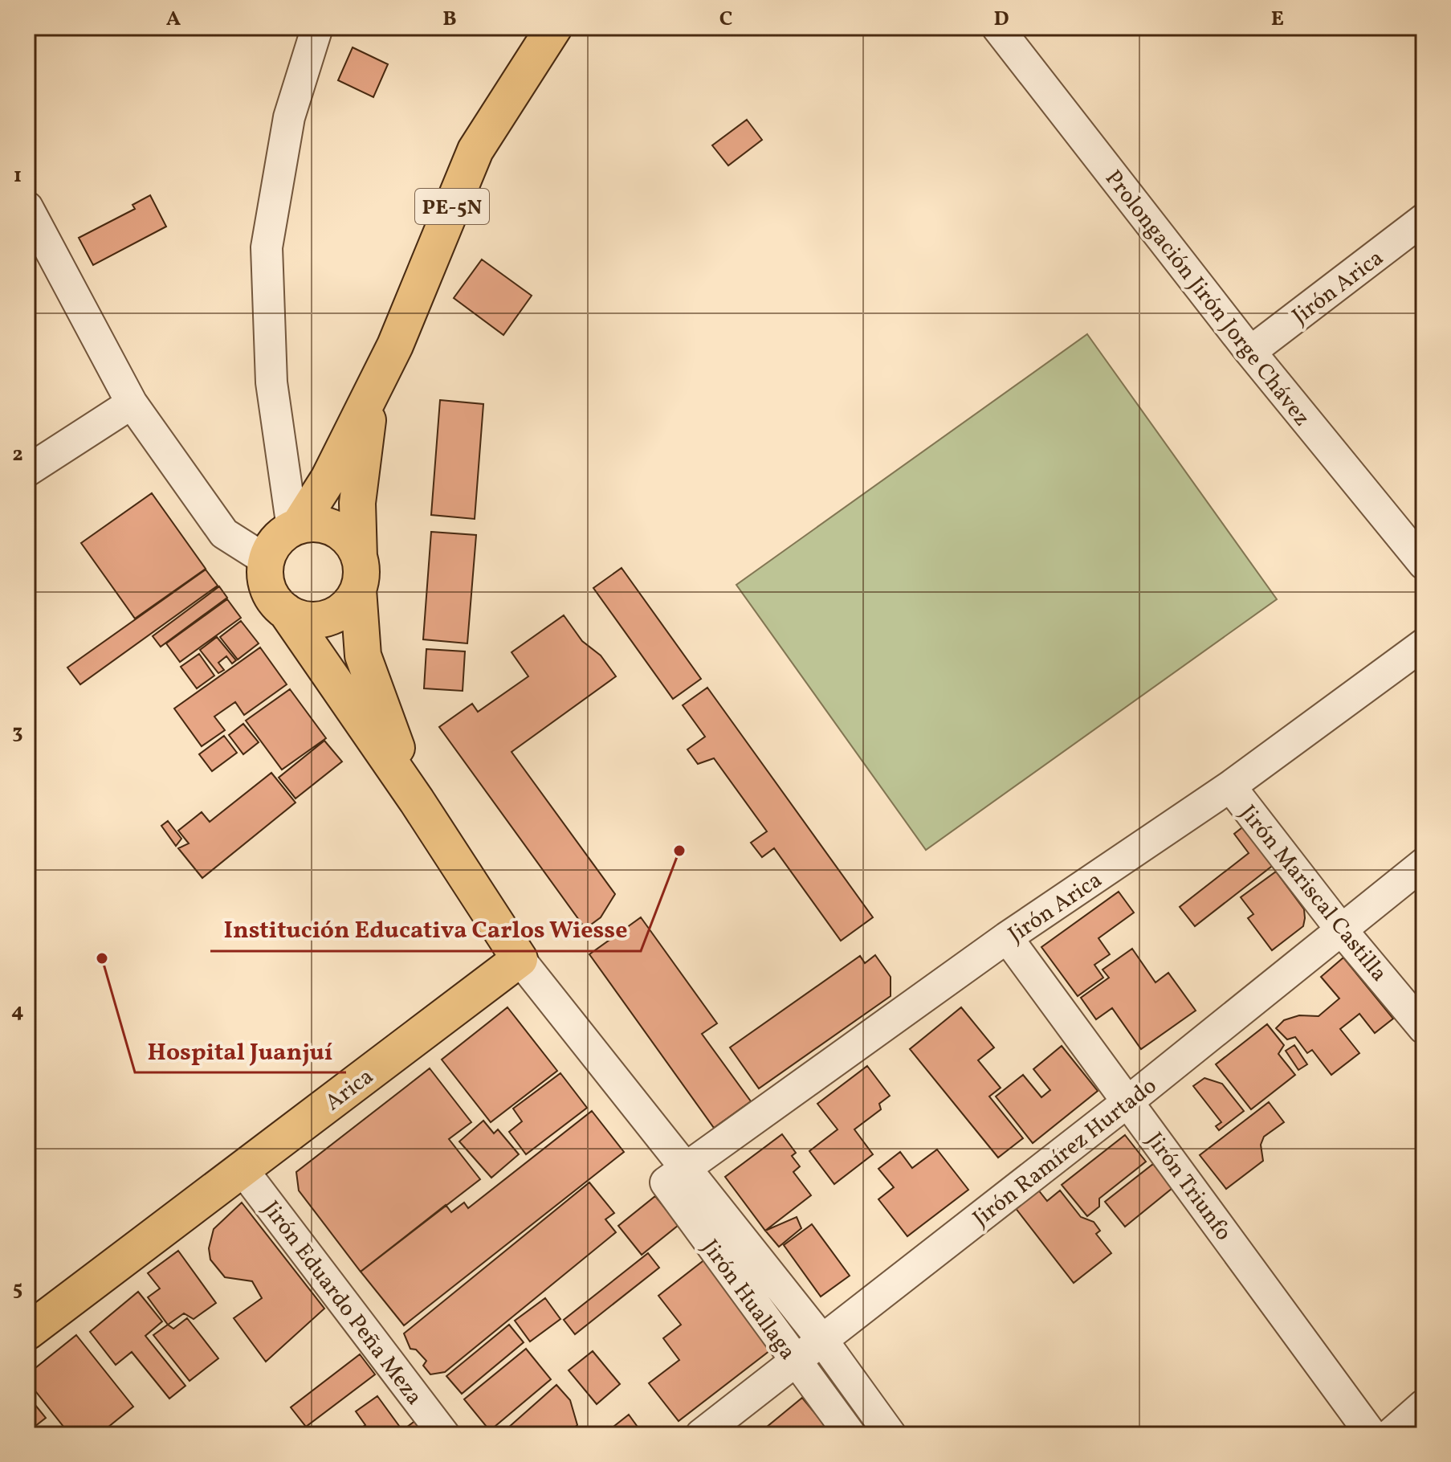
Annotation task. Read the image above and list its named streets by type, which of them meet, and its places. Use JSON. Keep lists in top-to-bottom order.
{
  "streets": {
    "highway": ["PE-5N", "Arica"],
    "street": [
      "Jirón Arica",
      "Prolongación Jirón Jorge Chávez",
      "Jirón Mariscal Castilla",
      "Jirón Ramírez Hurtado",
      "Jirón Triunfo",
      "Jirón Huallaga",
      "Jirón Eduardo Peña Meza"
    ]
  },
  "crossings": [
    ["PE-5N", "Arica"],
    ["PE-5N", "Jirón Huallaga"],
    ["Jirón Arica", "Prolongación Jirón Jorge Chávez"],
    ["Jirón Arica", "Jirón Mariscal Castilla"],
    ["Jirón Arica", "Jirón Triunfo"],
    ["Jirón Arica", "Jirón Huallaga"],
    ["Jirón Mariscal Castilla", "Jirón Ramírez Hurtado"],
    ["Arica", "Jirón Huallaga"],
    ["Arica", "Jirón Eduardo Peña Meza"],
    ["Jirón Ramírez Hurtado", "Jirón Triunfo"],
    ["Jirón Ramírez Hurtado", "Jirón Huallaga"]
  ],
  "places": ["Institución Educativa Carlos Wiesse", "Hospital Juanjuí"],
  "grid": {
    "columns": [
      "A",
      "B",
      "C",
      "D",
      "E"
    ],
    "rows": [
      "1",
      "2",
      "3",
      "4",
      "5"
    ]
  }
}
